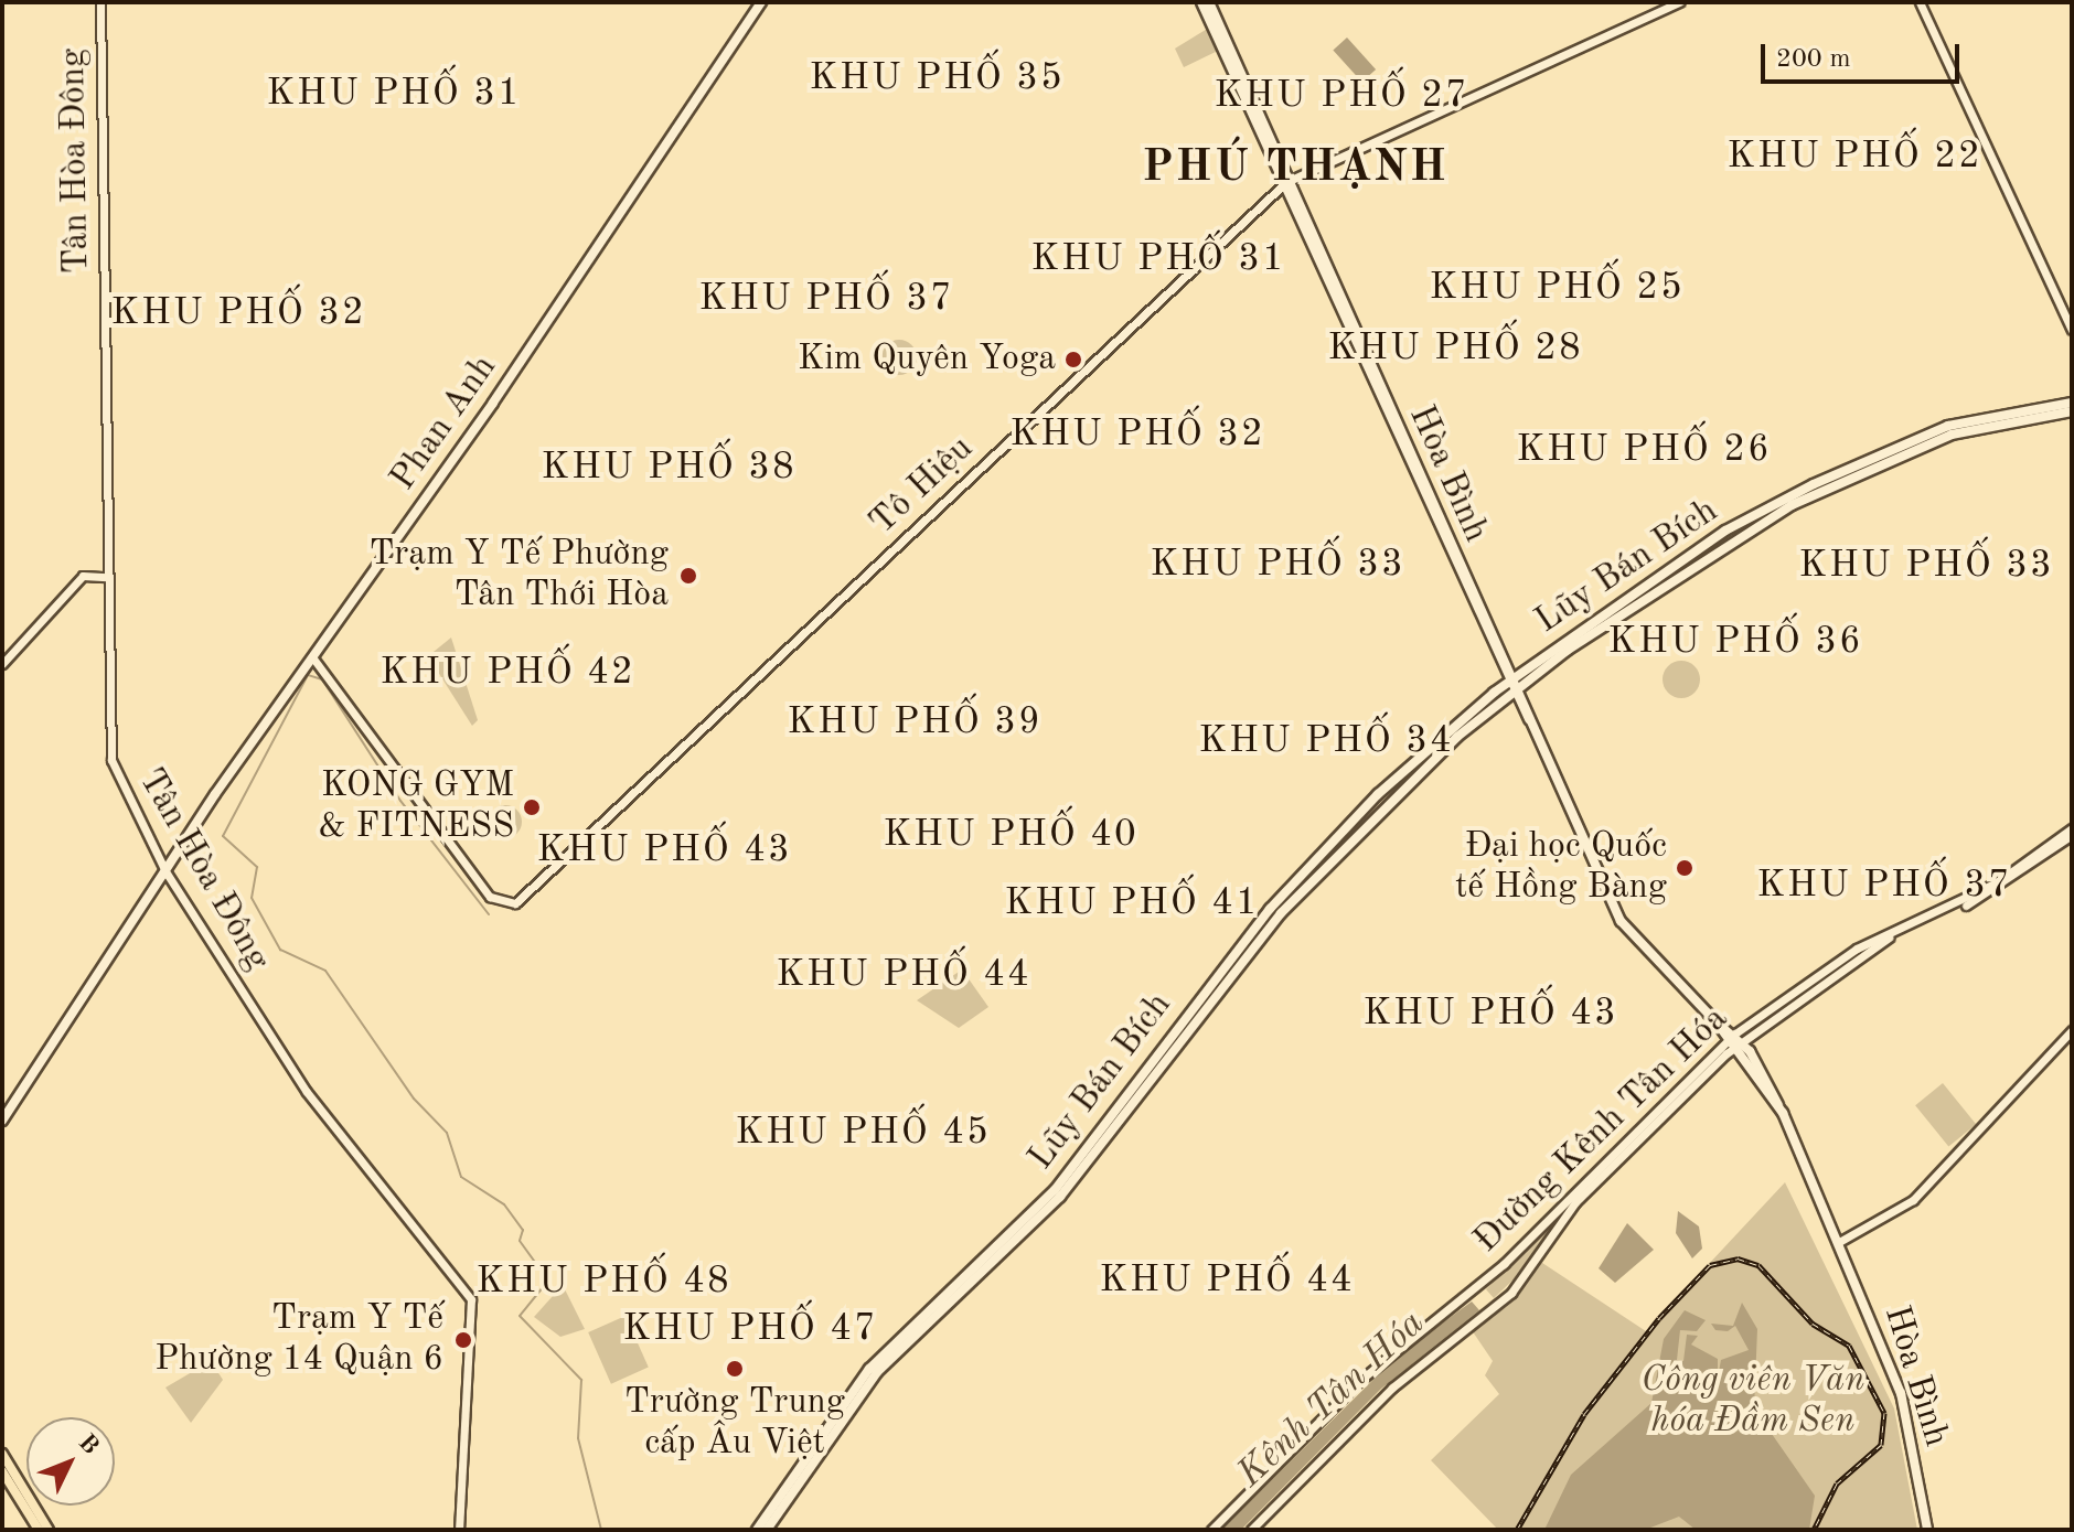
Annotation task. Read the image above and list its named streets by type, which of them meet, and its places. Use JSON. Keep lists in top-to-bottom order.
{
  "streets": {
    "main road": ["Phan Anh", "Hòa Bình", "Lũy Bán Bích"],
    "street": ["Tân Hòa Đông", "Tô Hiệu", "Đường Kênh Tân Hóa"]
  },
  "crossings": [
    ["Tân Hòa Đông", "Phan Anh"],
    ["Phan Anh", "Tô Hiệu"],
    ["Hòa Bình", "Tô Hiệu"],
    ["Hòa Bình", "Lũy Bán Bích"],
    ["Hòa Bình", "Đường Kênh Tân Hóa"]
  ],
  "districts": [
    "KHU PHỐ 35",
    "KHU PHỐ 31",
    "KHU PHỐ 27",
    "KHU PHỐ 22",
    "PHÚ THẠNH",
    "KHU PHỐ 31",
    "KHU PHỐ 25",
    "KHU PHỐ 37",
    "KHU PHỐ 32",
    "KHU PHỐ 28",
    "KHU PHỐ 32",
    "KHU PHỐ 26",
    "KHU PHỐ 38",
    "KHU PHỐ 33",
    "KHU PHỐ 33",
    "KHU PHỐ 36",
    "KHU PHỐ 42",
    "KHU PHỐ 39",
    "KHU PHỐ 34",
    "KHU PHỐ 40",
    "KHU PHỐ 43",
    "KHU PHỐ 37",
    "KHU PHỐ 41",
    "KHU PHỐ 44",
    "KHU PHỐ 43",
    "KHU PHỐ 45",
    "KHU PHỐ 44",
    "KHU PHỐ 48",
    "KHU PHỐ 47"
  ],
  "water": ["Kênh Tân Hóa"],
  "parks": ["Công viên Văn hóa Đầm Sen"],
  "places": [
    "Kim Quyên Yoga",
    "Trạm Y Tế Phường Tân Thới Hòa",
    "KONG GYM & FITNESS",
    "Đại học Quốc tế Hồng Bàng",
    "Trạm Y Tế Phường 14 Quận 6",
    "Trường Trung cấp Âu Việt"
  ],
  "scale_bar": "200 m",
  "north": "top right"
}
